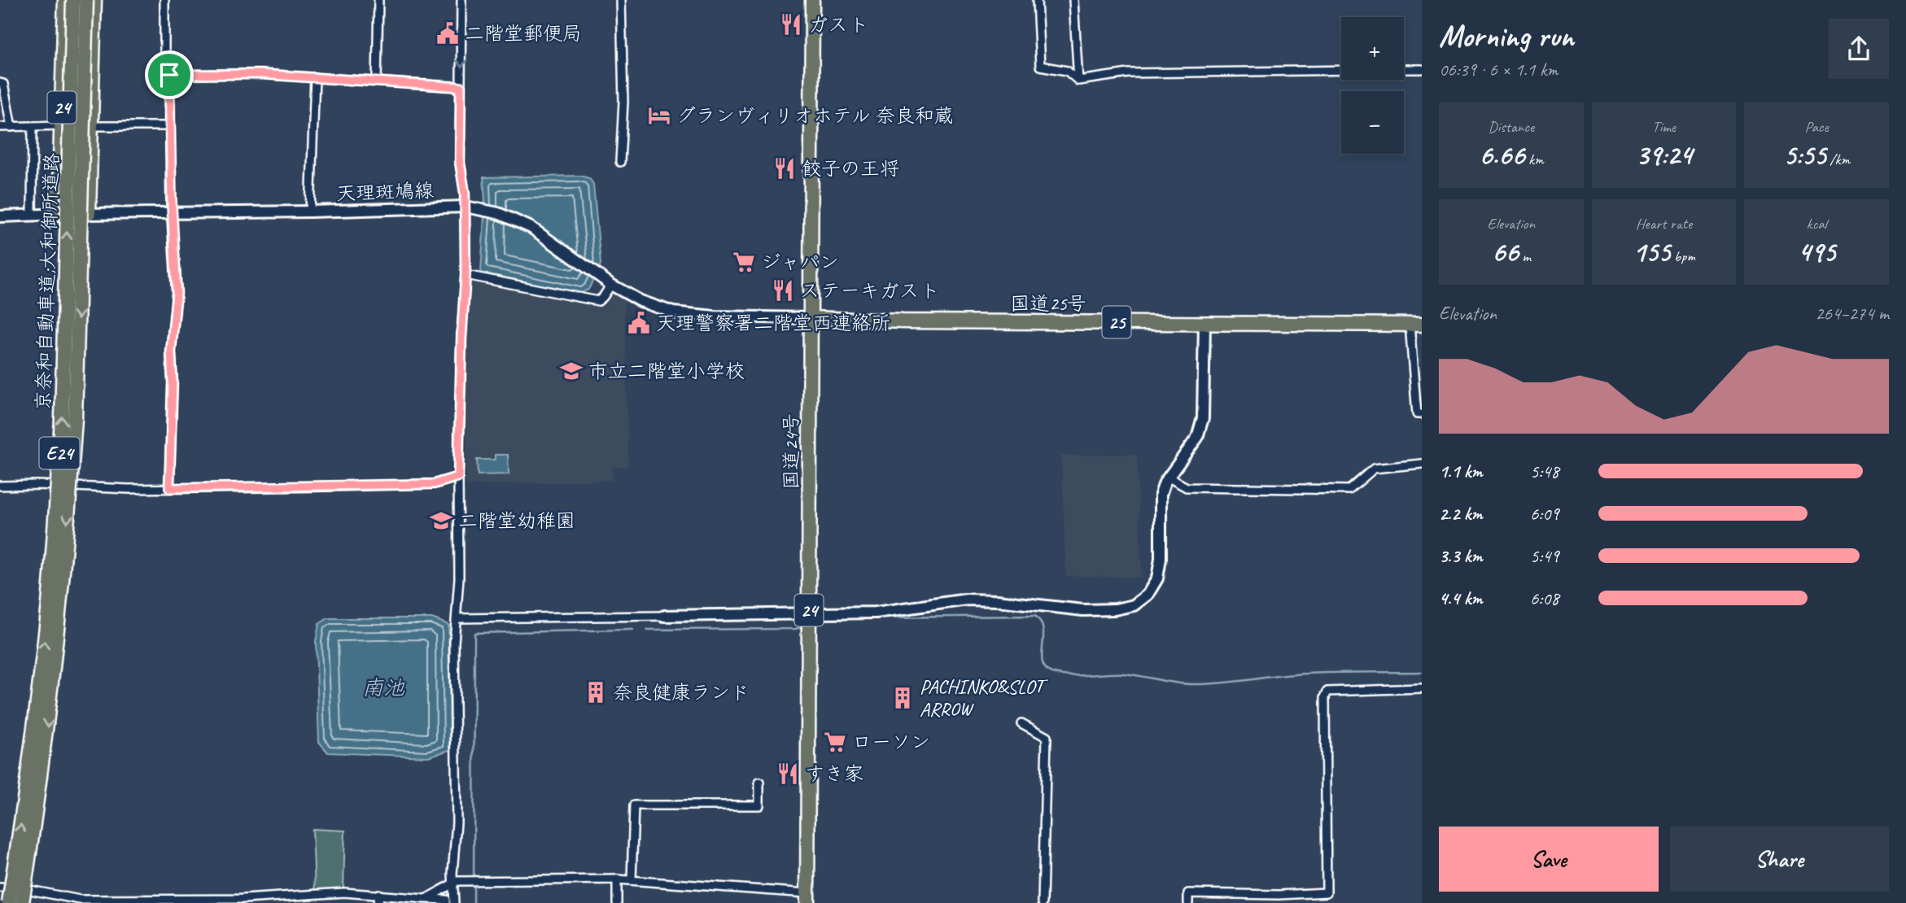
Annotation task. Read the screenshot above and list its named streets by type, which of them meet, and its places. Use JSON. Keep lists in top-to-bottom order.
{
  "streets": {
    "highway": [
      "24",
      "京奈和自動車道;大和御所道路",
      "国道25号",
      "25",
      "国道24号",
      "E24"
    ],
    "main road": ["天理斑鳩線"]
  },
  "crossings": [
    ["24", "天理斑鳩線"],
    ["天理斑鳩線", "国道25号"],
    ["天理斑鳩線", "国道24号"],
    ["国道25号", "国道24号"]
  ],
  "water": ["南池"],
  "places": {
    "restaurant": [
      "ガスト",
      "餃子の王将",
      "ステーキガスト",
      "すき家"
    ],
    "public building": ["二階堂郵便局", "天理警察署二階堂西連絡所"],
    "hotel": ["グランヴィリオホテル 奈良和蔵"],
    "supermarket": ["ジャパン", "ローソン"],
    "school or university": ["市立二階堂小学校", "二階堂幼稚園"],
    "building": ["奈良健康ランド", "PACHINKO&SLOT ARROW"]
  },
  "page": {
    "heading": ["Morning run", "06:39 · 6 × 1.1 km"],
    "map_buttons": ["+", "−"],
    "stats": [
      ["Distance", "6.66 km"],
      ["Time", "39:24"],
      ["Pace", "5:55 /km"],
      ["Elevation", "66 m"],
      ["Heart rate", "155 bpm"],
      ["kcal", "495"]
    ],
    "chart": ["Elevation", "264–274 m"],
    "list": [
      {
        "name": "1.1 km",
        "note": "5:48"
      },
      {
        "name": "2.2 km",
        "note": "6:09"
      },
      {
        "name": "3.3 km",
        "note": "5:49"
      },
      {
        "name": "4.4 km",
        "note": "6:08"
      }
    ],
    "buttons": ["Save", "Share"]
  }
}
